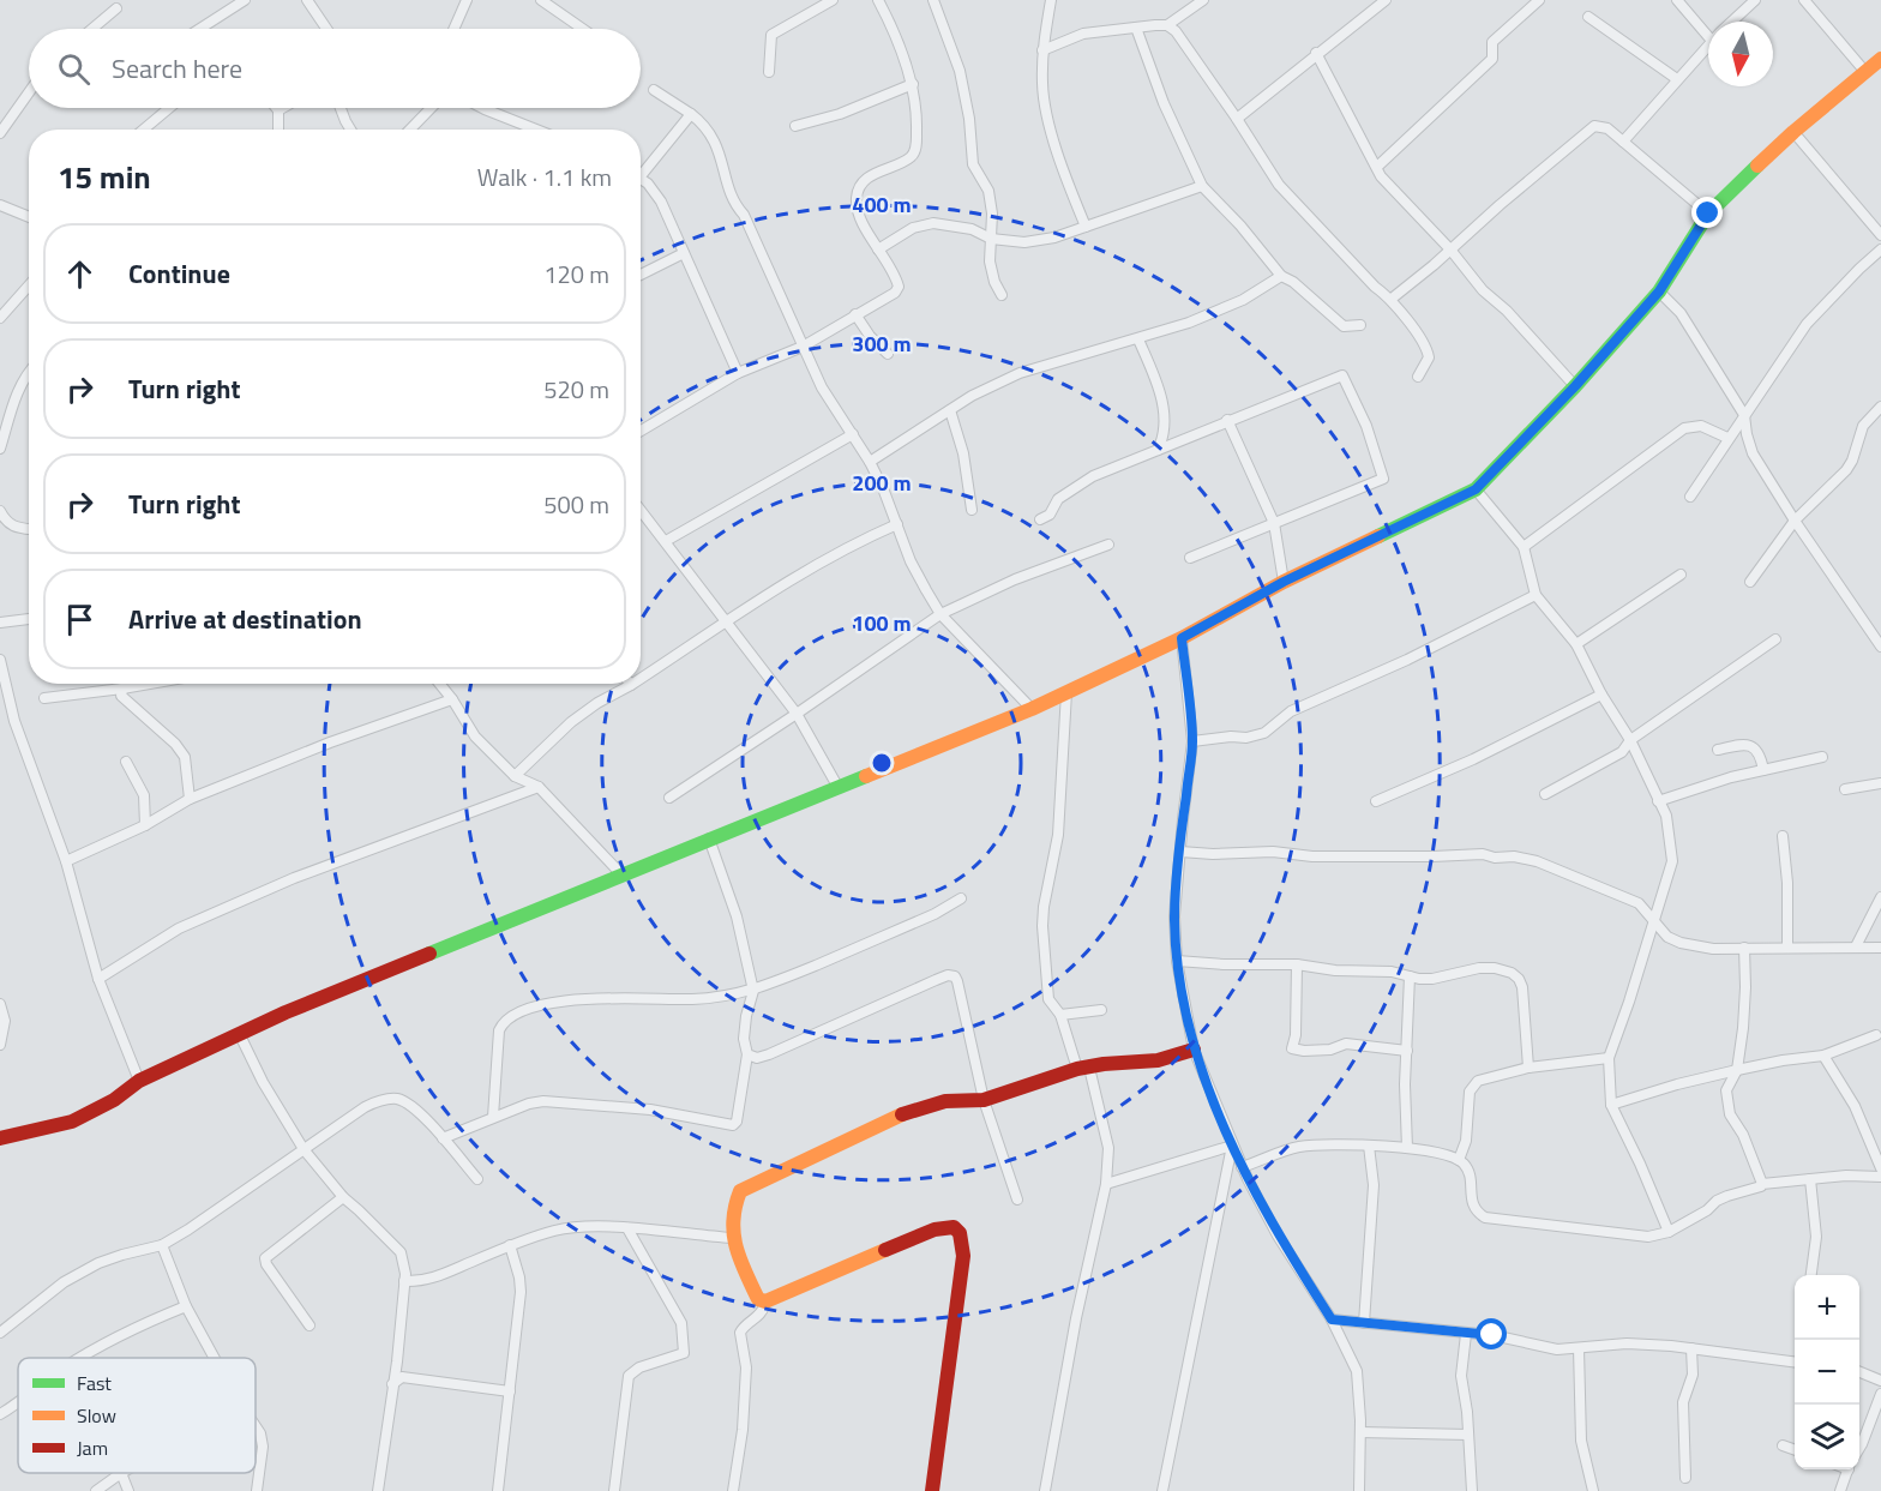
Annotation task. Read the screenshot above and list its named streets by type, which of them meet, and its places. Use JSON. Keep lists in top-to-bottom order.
{
  "legend": ["Fast", "Slow", "Jam"],
  "north": "bottom",
  "page": {
    "search": "Search here",
    "heading": ["15 min", "Walk · 1.1 km"],
    "list": [
      ["Continue", "120 m"],
      ["Turn right", "520 m"],
      ["Turn right", "500 m"],
      "Arrive at destination"
    ],
    "map_buttons": ["+", "−"]
  },
  "rings": [
    "400 m",
    "300 m",
    "200 m",
    "100 m"
  ]
}
